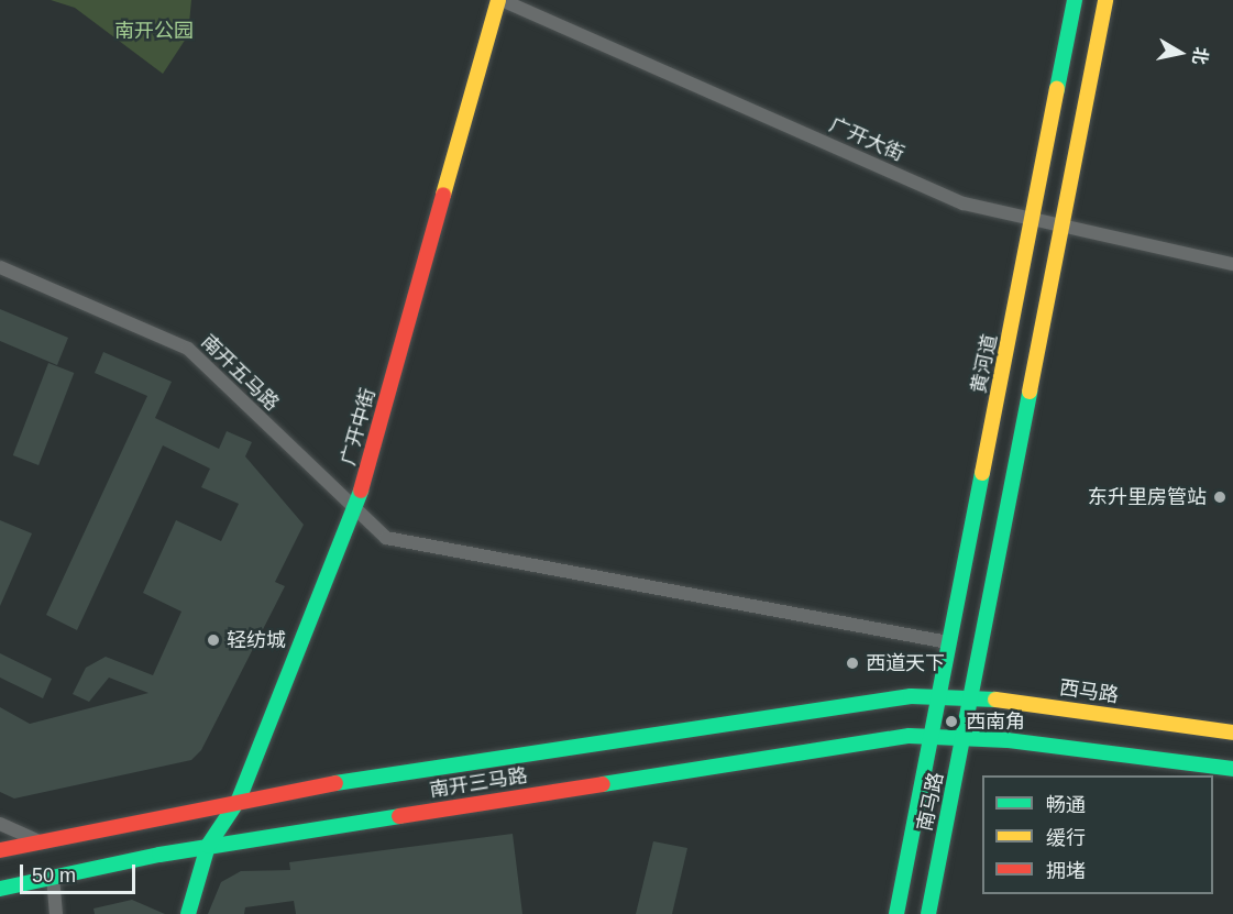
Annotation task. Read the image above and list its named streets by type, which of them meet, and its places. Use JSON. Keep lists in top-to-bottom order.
{
  "streets": {
    "main road": [
      "黄河道",
      "广开中街",
      "西马路",
      "南开三马路",
      "南马路"
    ],
    "street": ["广开大街", "南开五马路"]
  },
  "crossings": [
    ["广开大街", "黄河道"],
    ["广开大街", "广开中街"],
    ["黄河道", "南开五马路"],
    ["黄河道", "西马路"],
    ["黄河道", "南开三马路"],
    ["黄河道", "南马路"],
    ["南开五马路", "广开中街"],
    ["广开中街", "南开三马路"],
    ["西马路", "南开三马路"],
    ["西马路", "南马路"],
    ["南开三马路", "南马路"]
  ],
  "parks": ["南开公园"],
  "places": [
    "东升里房管站",
    "轻纺城",
    "西道天下",
    "西南角"
  ],
  "legend": ["畅通", "缓行", "拥堵"],
  "scale_bar": "50 m",
  "north": "right"
}
